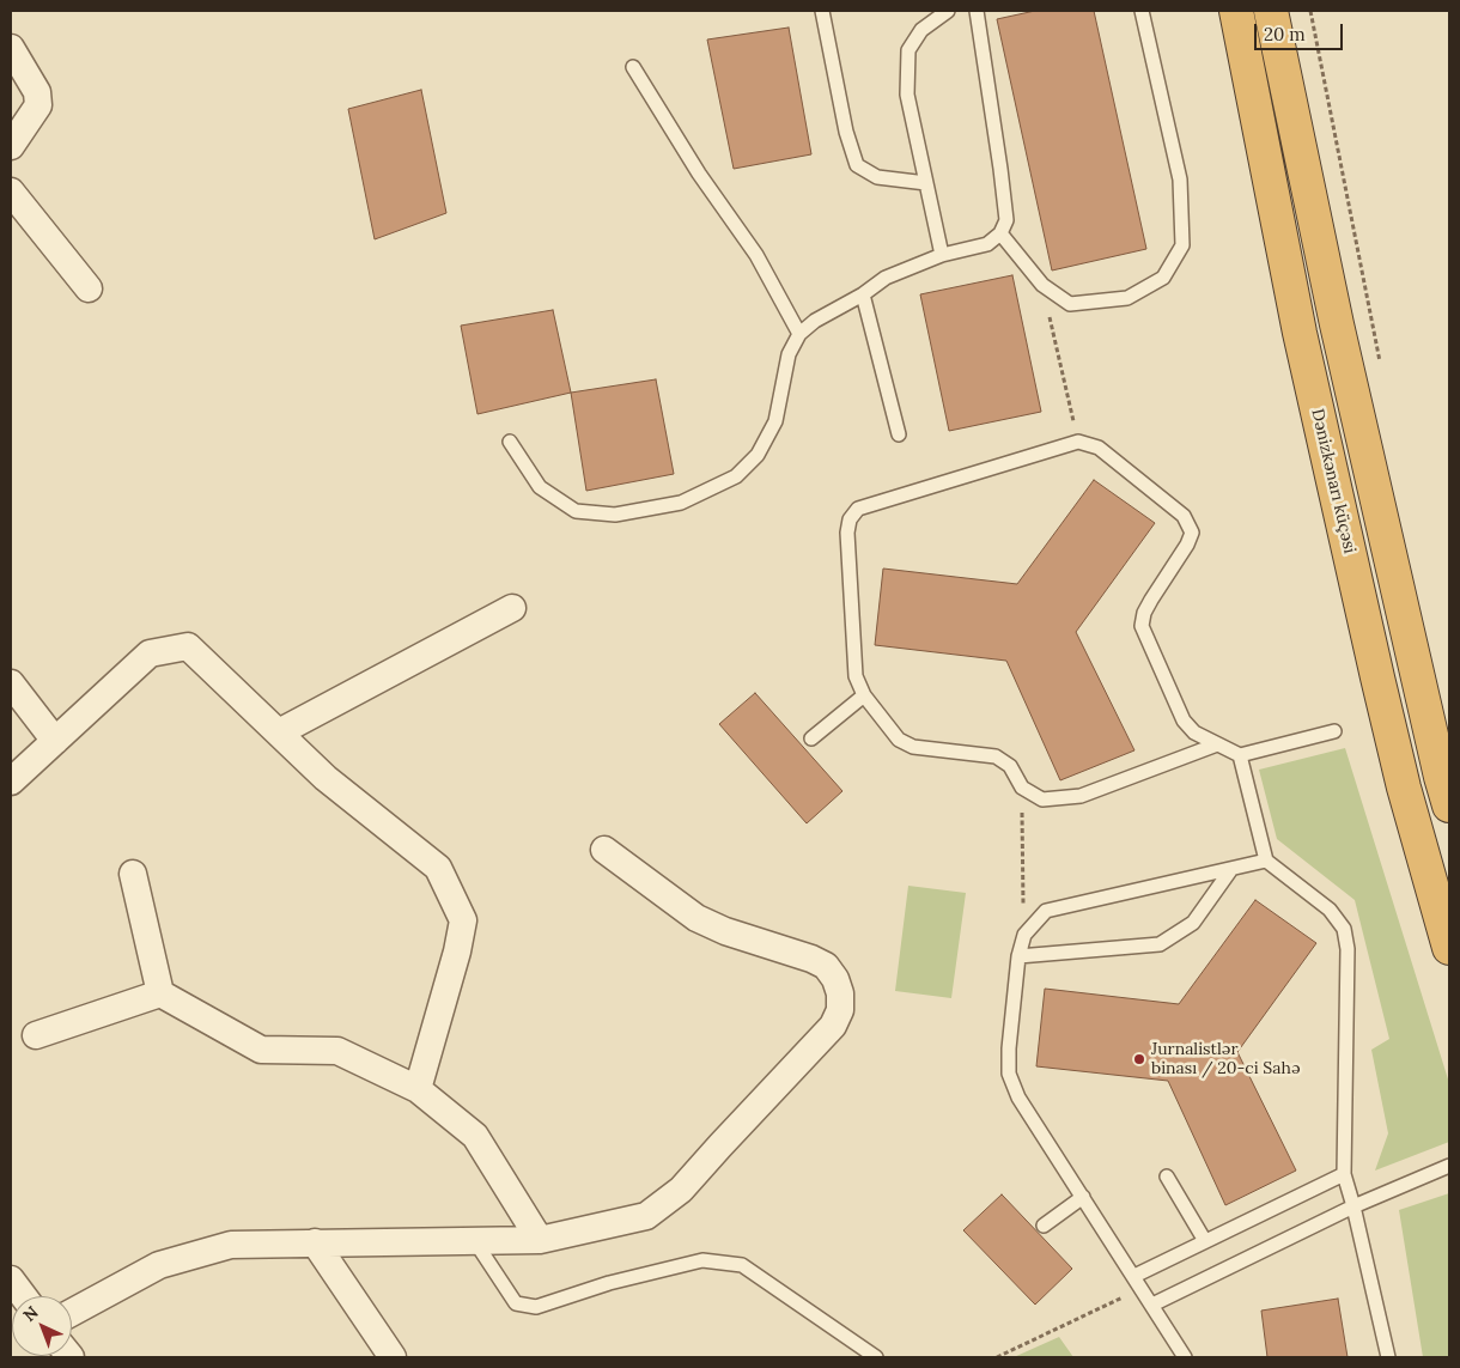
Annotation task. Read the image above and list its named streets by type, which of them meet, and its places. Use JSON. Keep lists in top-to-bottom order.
{
  "streets": {
    "highway": ["Dənizkənarı küçəsi"]
  },
  "places": ["Jurnalistlər binası / 20-ci Sahə"],
  "scale_bar": "20 m",
  "north": "top left"
}
